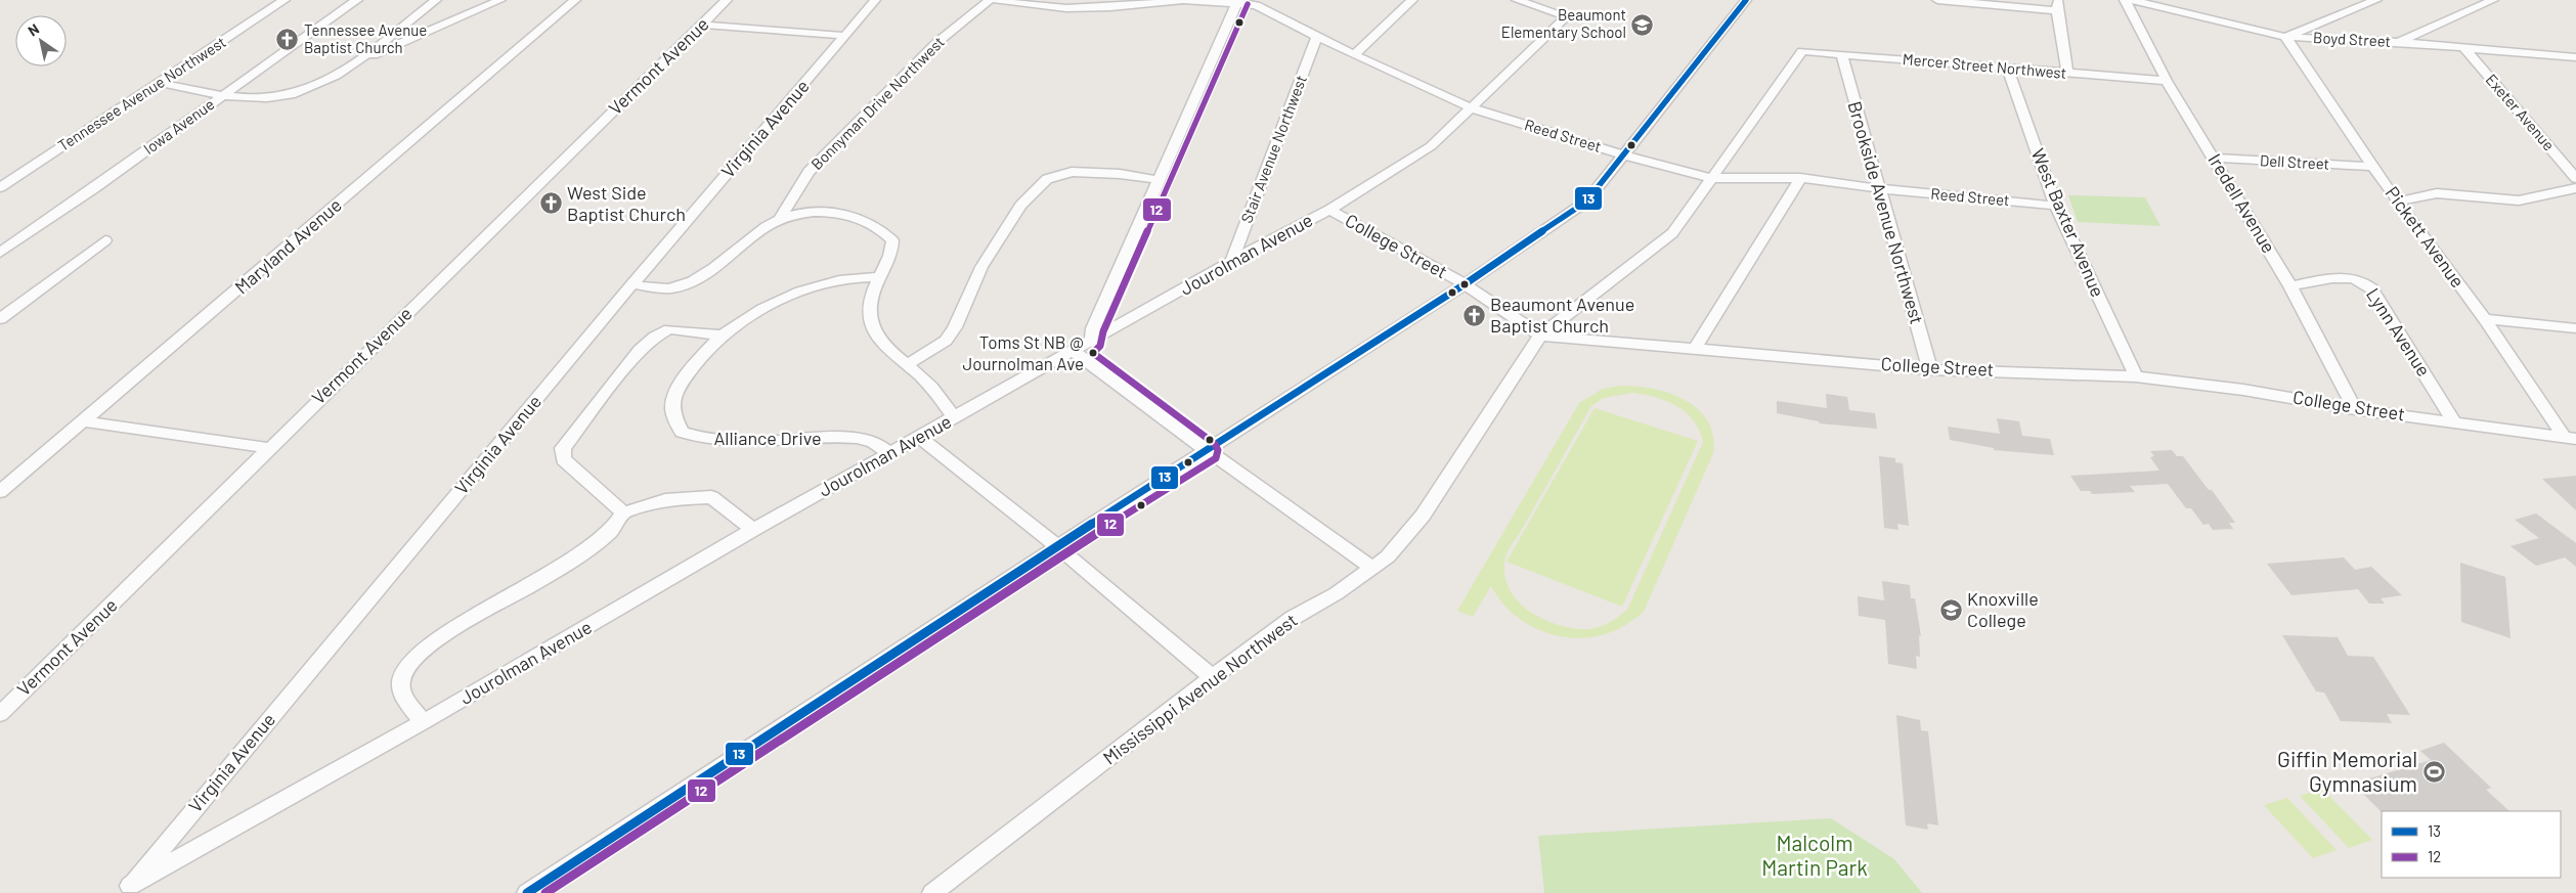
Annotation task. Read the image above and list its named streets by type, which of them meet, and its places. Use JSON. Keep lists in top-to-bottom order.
{
  "streets": {
    "street": [
      "Boyd Street",
      "Vermont Avenue",
      "Mercer Street Northwest",
      "Tennessee Avenue Northwest",
      "Bonnyman Drive Northwest",
      "Exeter Avenue",
      "Iowa Avenue",
      "Virginia Avenue",
      "Reed Street",
      "Stair Avenue Northwest",
      "Dell Street",
      "Iredell Avenue",
      "Brookside Avenue Northwest",
      "West Baxter Avenue",
      "Pickett Avenue",
      "Maryland Avenue",
      "College Street",
      "Jourolman Avenue",
      "Lynn Avenue",
      "Alliance Drive",
      "Mississippi Avenue Northwest"
    ]
  },
  "crossings": [
    ["Boyd Street", "Exeter Avenue"],
    ["Boyd Street", "Pickett Avenue"],
    ["Mercer Street Northwest", "Iredell Avenue"],
    ["Mercer Street Northwest", "Brookside Avenue Northwest"],
    ["Mercer Street Northwest", "West Baxter Avenue"],
    ["Mercer Street Northwest", "Mississippi Avenue Northwest"],
    ["Virginia Avenue", "Jourolman Avenue"],
    ["Reed Street", "Stair Avenue Northwest"],
    ["Reed Street", "Brookside Avenue Northwest"],
    ["Reed Street", "West Baxter Avenue"],
    ["Reed Street", "Jourolman Avenue"],
    ["Reed Street", "Mississippi Avenue Northwest"],
    ["Stair Avenue Northwest", "Jourolman Avenue"],
    ["Dell Street", "Iredell Avenue"],
    ["Dell Street", "Pickett Avenue"],
    ["Iredell Avenue", "College Street"],
    ["Iredell Avenue", "Lynn Avenue"],
    ["Brookside Avenue Northwest", "College Street"],
    ["West Baxter Avenue", "College Street"],
    ["Pickett Avenue", "College Street"],
    ["College Street", "Jourolman Avenue"],
    ["College Street", "Lynn Avenue"],
    ["College Street", "Mississippi Avenue Northwest"],
    ["Jourolman Avenue", "Alliance Drive"]
  ],
  "parks": ["Malcolm Martin Park"],
  "places": {
    "school or university": ["Beaumont Elementary School", "Knoxville College"],
    "church": ["Tennessee Avenue Baptist Church", "West Side Baptist Church", "Beaumont Avenue Baptist Church"],
    "other": ["Toms St NB @ Journolman Ave"],
    "sports": ["Giffin Memorial Gymnasium"]
  },
  "lines": ["transit line 13", "transit line 12"],
  "legend": ["13", "12"],
  "north": "top left"
}
